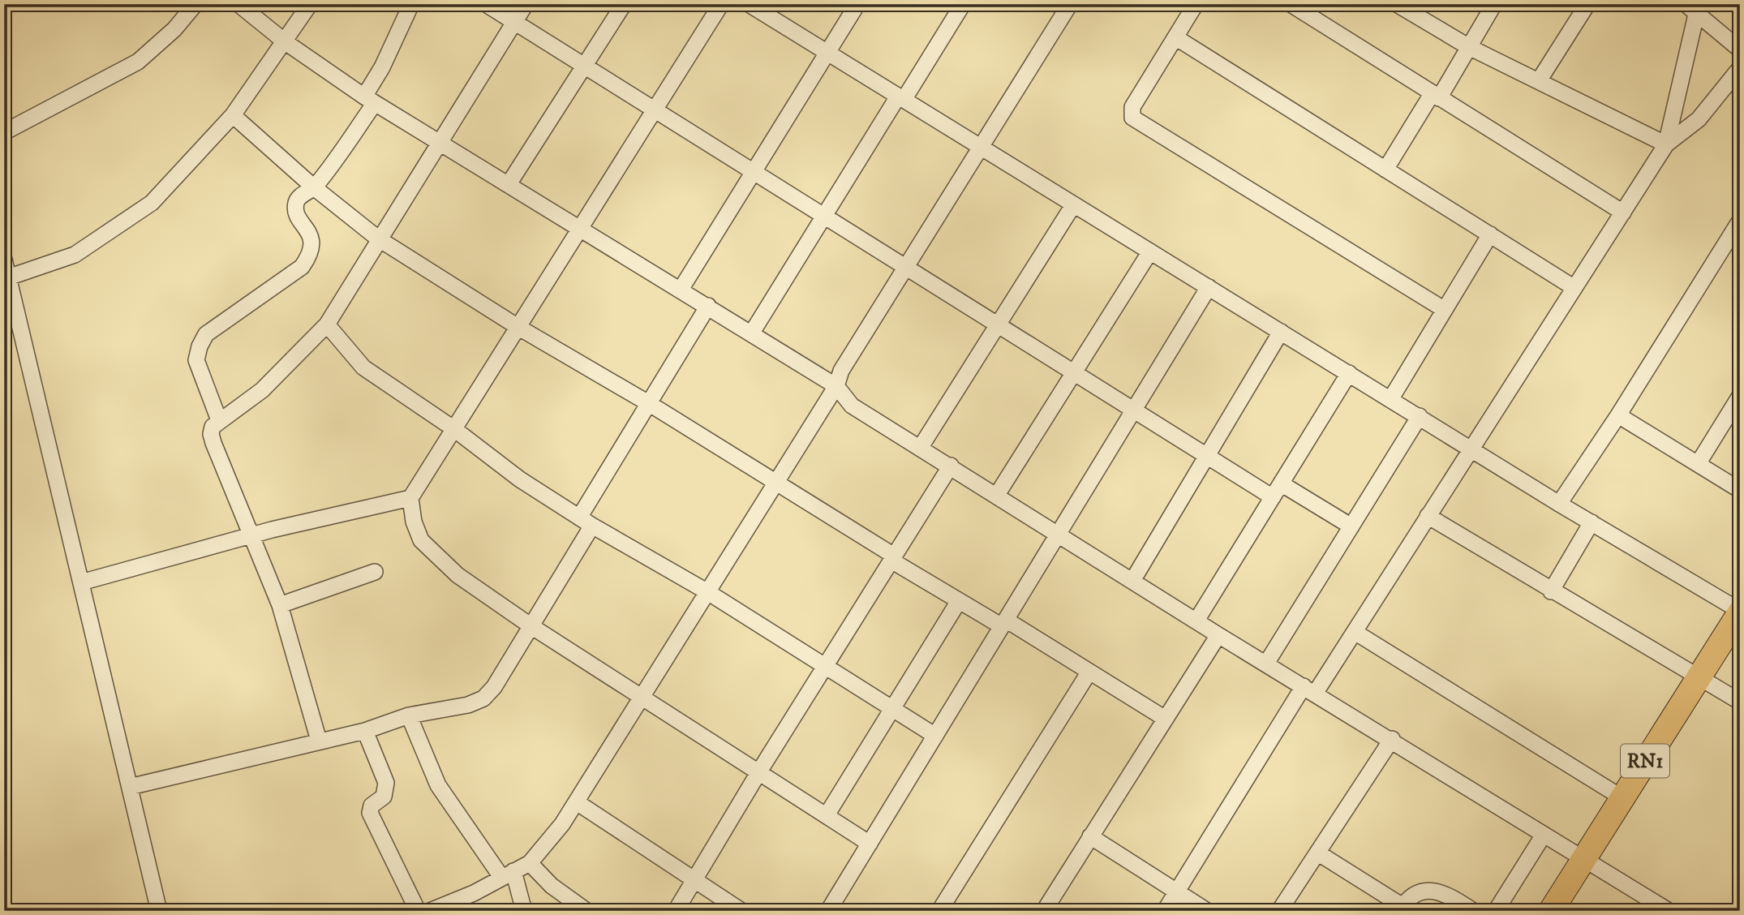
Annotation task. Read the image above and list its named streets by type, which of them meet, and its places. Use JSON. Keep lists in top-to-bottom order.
{
  "streets": {
    "highway": ["RN1"]
  }
}
